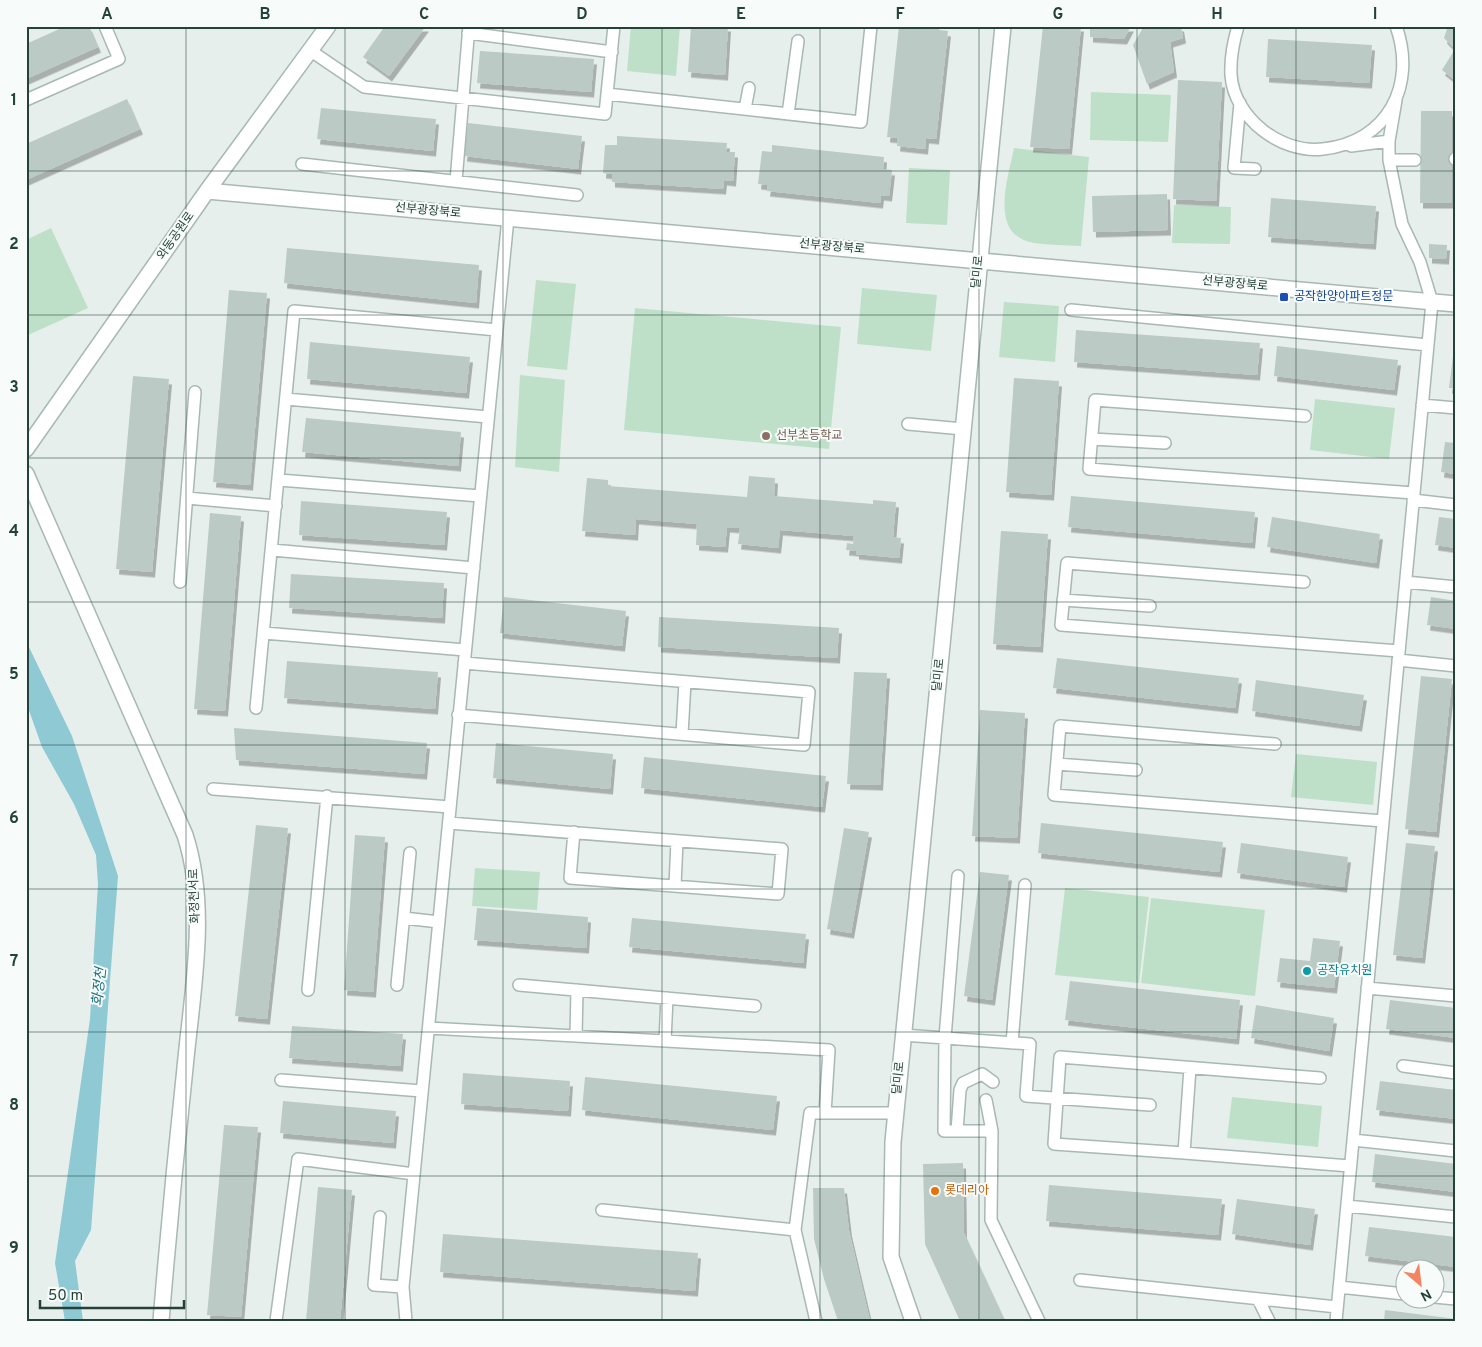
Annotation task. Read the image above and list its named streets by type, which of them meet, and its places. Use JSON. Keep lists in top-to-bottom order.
{
  "streets": {
    "street": [
      "선부광장북로",
      "와동공원로",
      "달미로",
      "화정천서로"
    ]
  },
  "crossings": [
    ["선부광장북로", "와동공원로"],
    ["선부광장북로", "달미로"]
  ],
  "water": ["화정천"],
  "places": {
    "transit": ["공작한양아파트정문"],
    "other": ["선부초등학교", "공작유치원", "롯데리아"]
  },
  "scale_bar": "50 m",
  "north": "bottom right",
  "grid": {
    "columns": [
      "A",
      "B",
      "C",
      "D",
      "E",
      "F",
      "G",
      "H",
      "I"
    ],
    "rows": [
      "1",
      "2",
      "3",
      "4",
      "5",
      "6",
      "7",
      "8",
      "9"
    ]
  }
}
